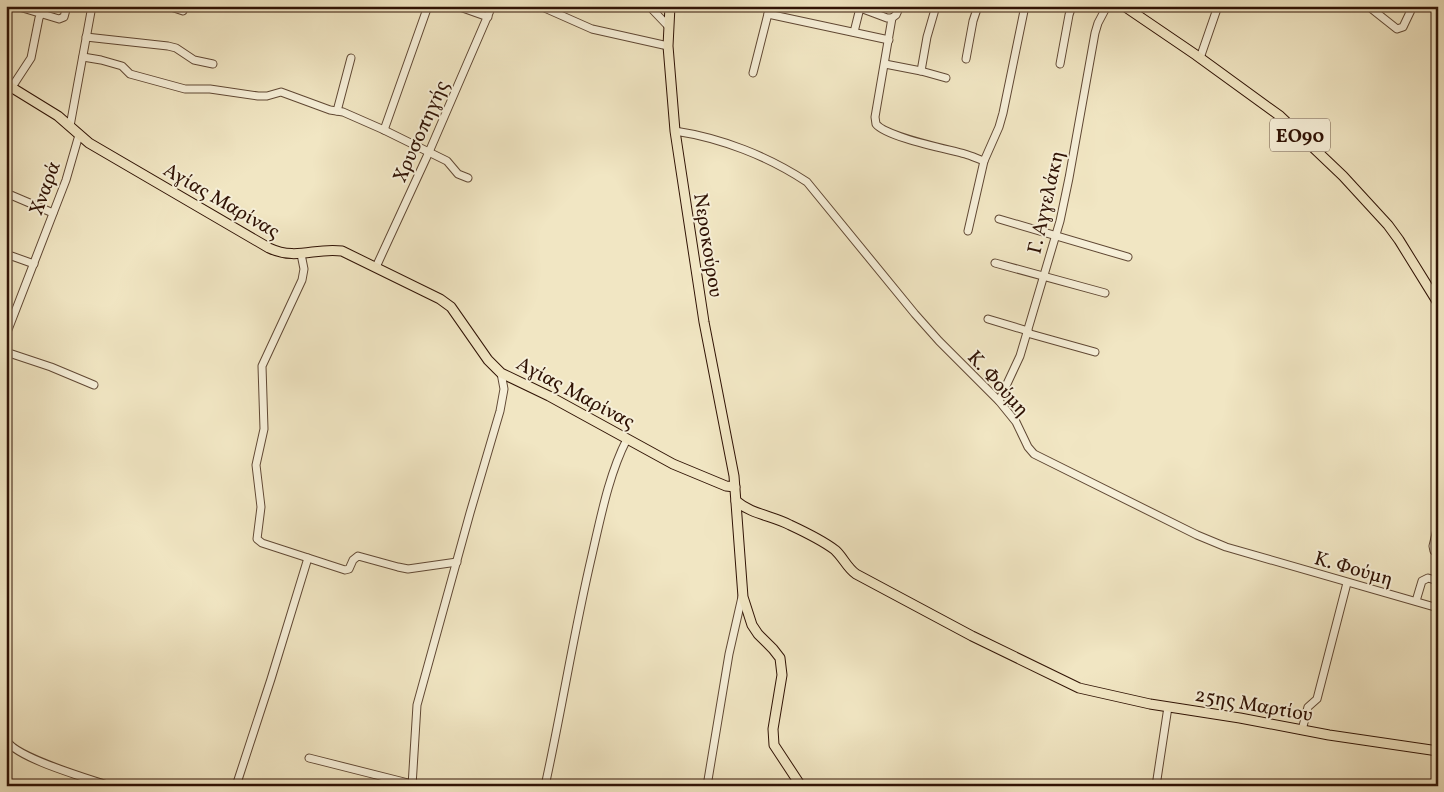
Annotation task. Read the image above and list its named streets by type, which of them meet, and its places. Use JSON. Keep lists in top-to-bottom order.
{
  "streets": {
    "main road": [
      "ΕΟ90",
      "Αγίας Μαρίνας",
      "Νεροκούρου",
      "25ης Μαρτίου"
    ],
    "street": [
      "Χρυσοπηγής",
      "Χναρά",
      "Γ. Αγγελάκη",
      "Κ. Φούμη"
    ]
  },
  "crossings": [
    ["Χρυσοπηγής", "Αγίας Μαρίνας"],
    ["Χναρά", "Αγίας Μαρίνας"],
    ["Αγίας Μαρίνας", "Νεροκούρου"],
    ["Γ. Αγγελάκη", "Κ. Φούμη"],
    ["Νεροκούρου", "Κ. Φούμη"],
    ["Νεροκούρου", "25ης Μαρτίου"]
  ]
}
